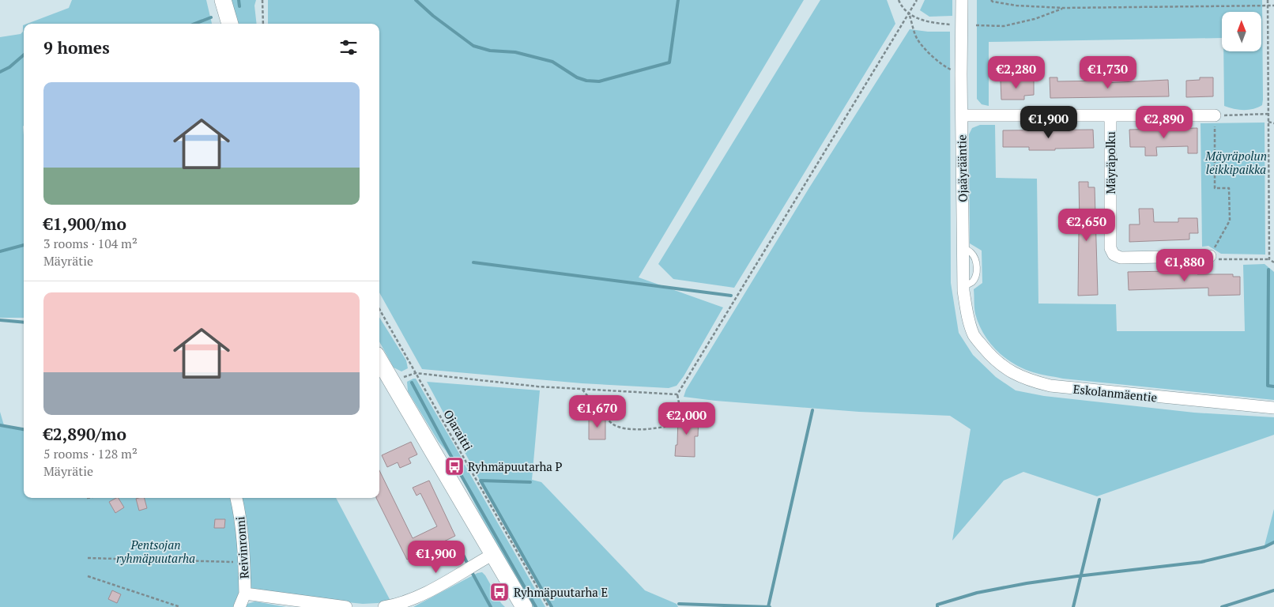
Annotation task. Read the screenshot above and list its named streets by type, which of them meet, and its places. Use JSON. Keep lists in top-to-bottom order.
{
  "streets": {
    "street": [
      "Mäyräpolku",
      "Ojaäyrääntie",
      "Eskolanmäentie",
      "Reivinronni"
    ],
    "path": ["Ojaraitti"]
  },
  "crossings": [
    ["Ojaäyrääntie", "Eskolanmäentie"]
  ],
  "parks": ["Mäyräpolun leikkipaikka", "Pentsojan ryhmäpuutarha"],
  "places": {
    "bus stop": ["Ryhmäpuutarha P", "Ryhmäpuutarha E"]
  },
  "north": "top",
  "page": {
    "heading": "9 homes",
    "price": [
      "€2,280",
      "€1,730",
      "€1,900",
      "€2,890",
      "€2,650",
      "€1,880",
      "€1,670",
      "€2,000",
      "€1,900"
    ],
    "list": [
      {
        "name": "€1,900/mo",
        "note": "3 rooms · 104 m² · Mäyrätie"
      },
      {
        "name": "€2,890/mo",
        "note": "5 rooms · 128 m² · Mäyrätie"
      }
    ]
  }
}
